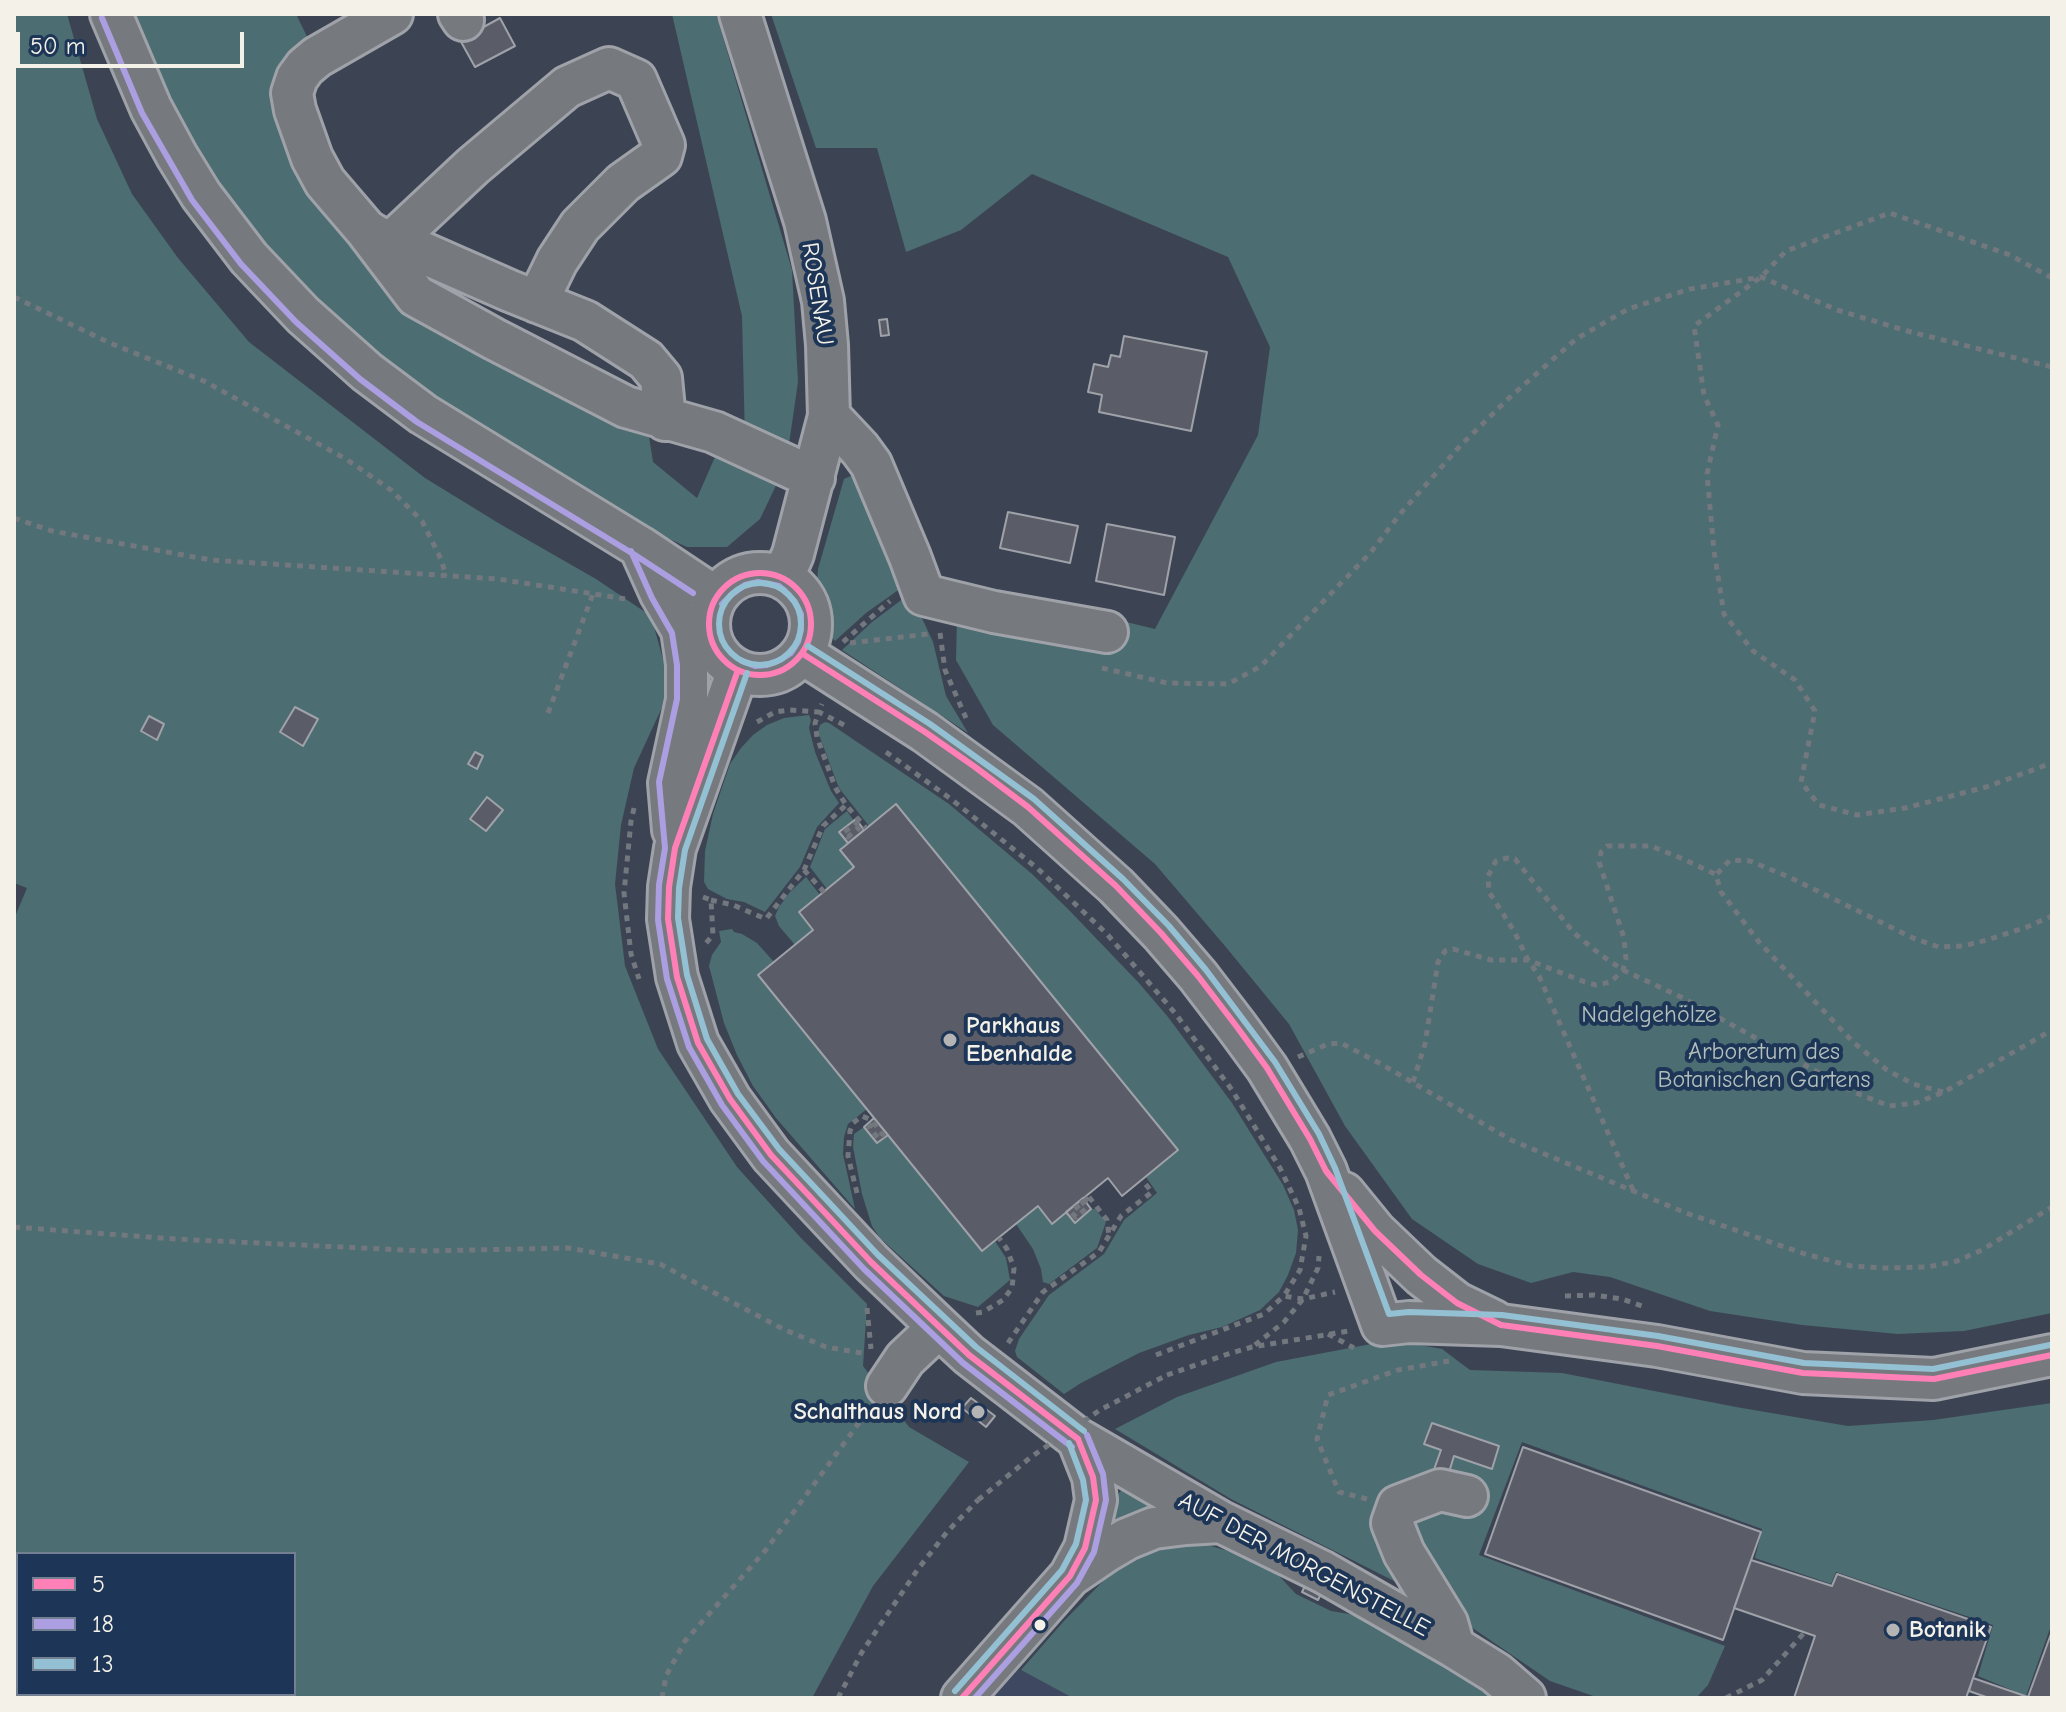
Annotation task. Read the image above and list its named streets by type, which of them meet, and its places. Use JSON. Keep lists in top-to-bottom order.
{
  "streets": {
    "street": ["ROSENAU", "AUF DER MORGENSTELLE"]
  },
  "parks": ["Nadelgehölze", "Arboretum des Botanischen Gartens"],
  "places": ["Parkhaus Ebenhalde", "Schalthaus Nord", "Botanik"],
  "lines": ["transit line 18", "transit line 5", "transit line 13"],
  "legend": ["5", "18", "13"],
  "scale_bar": "50 m"
}
